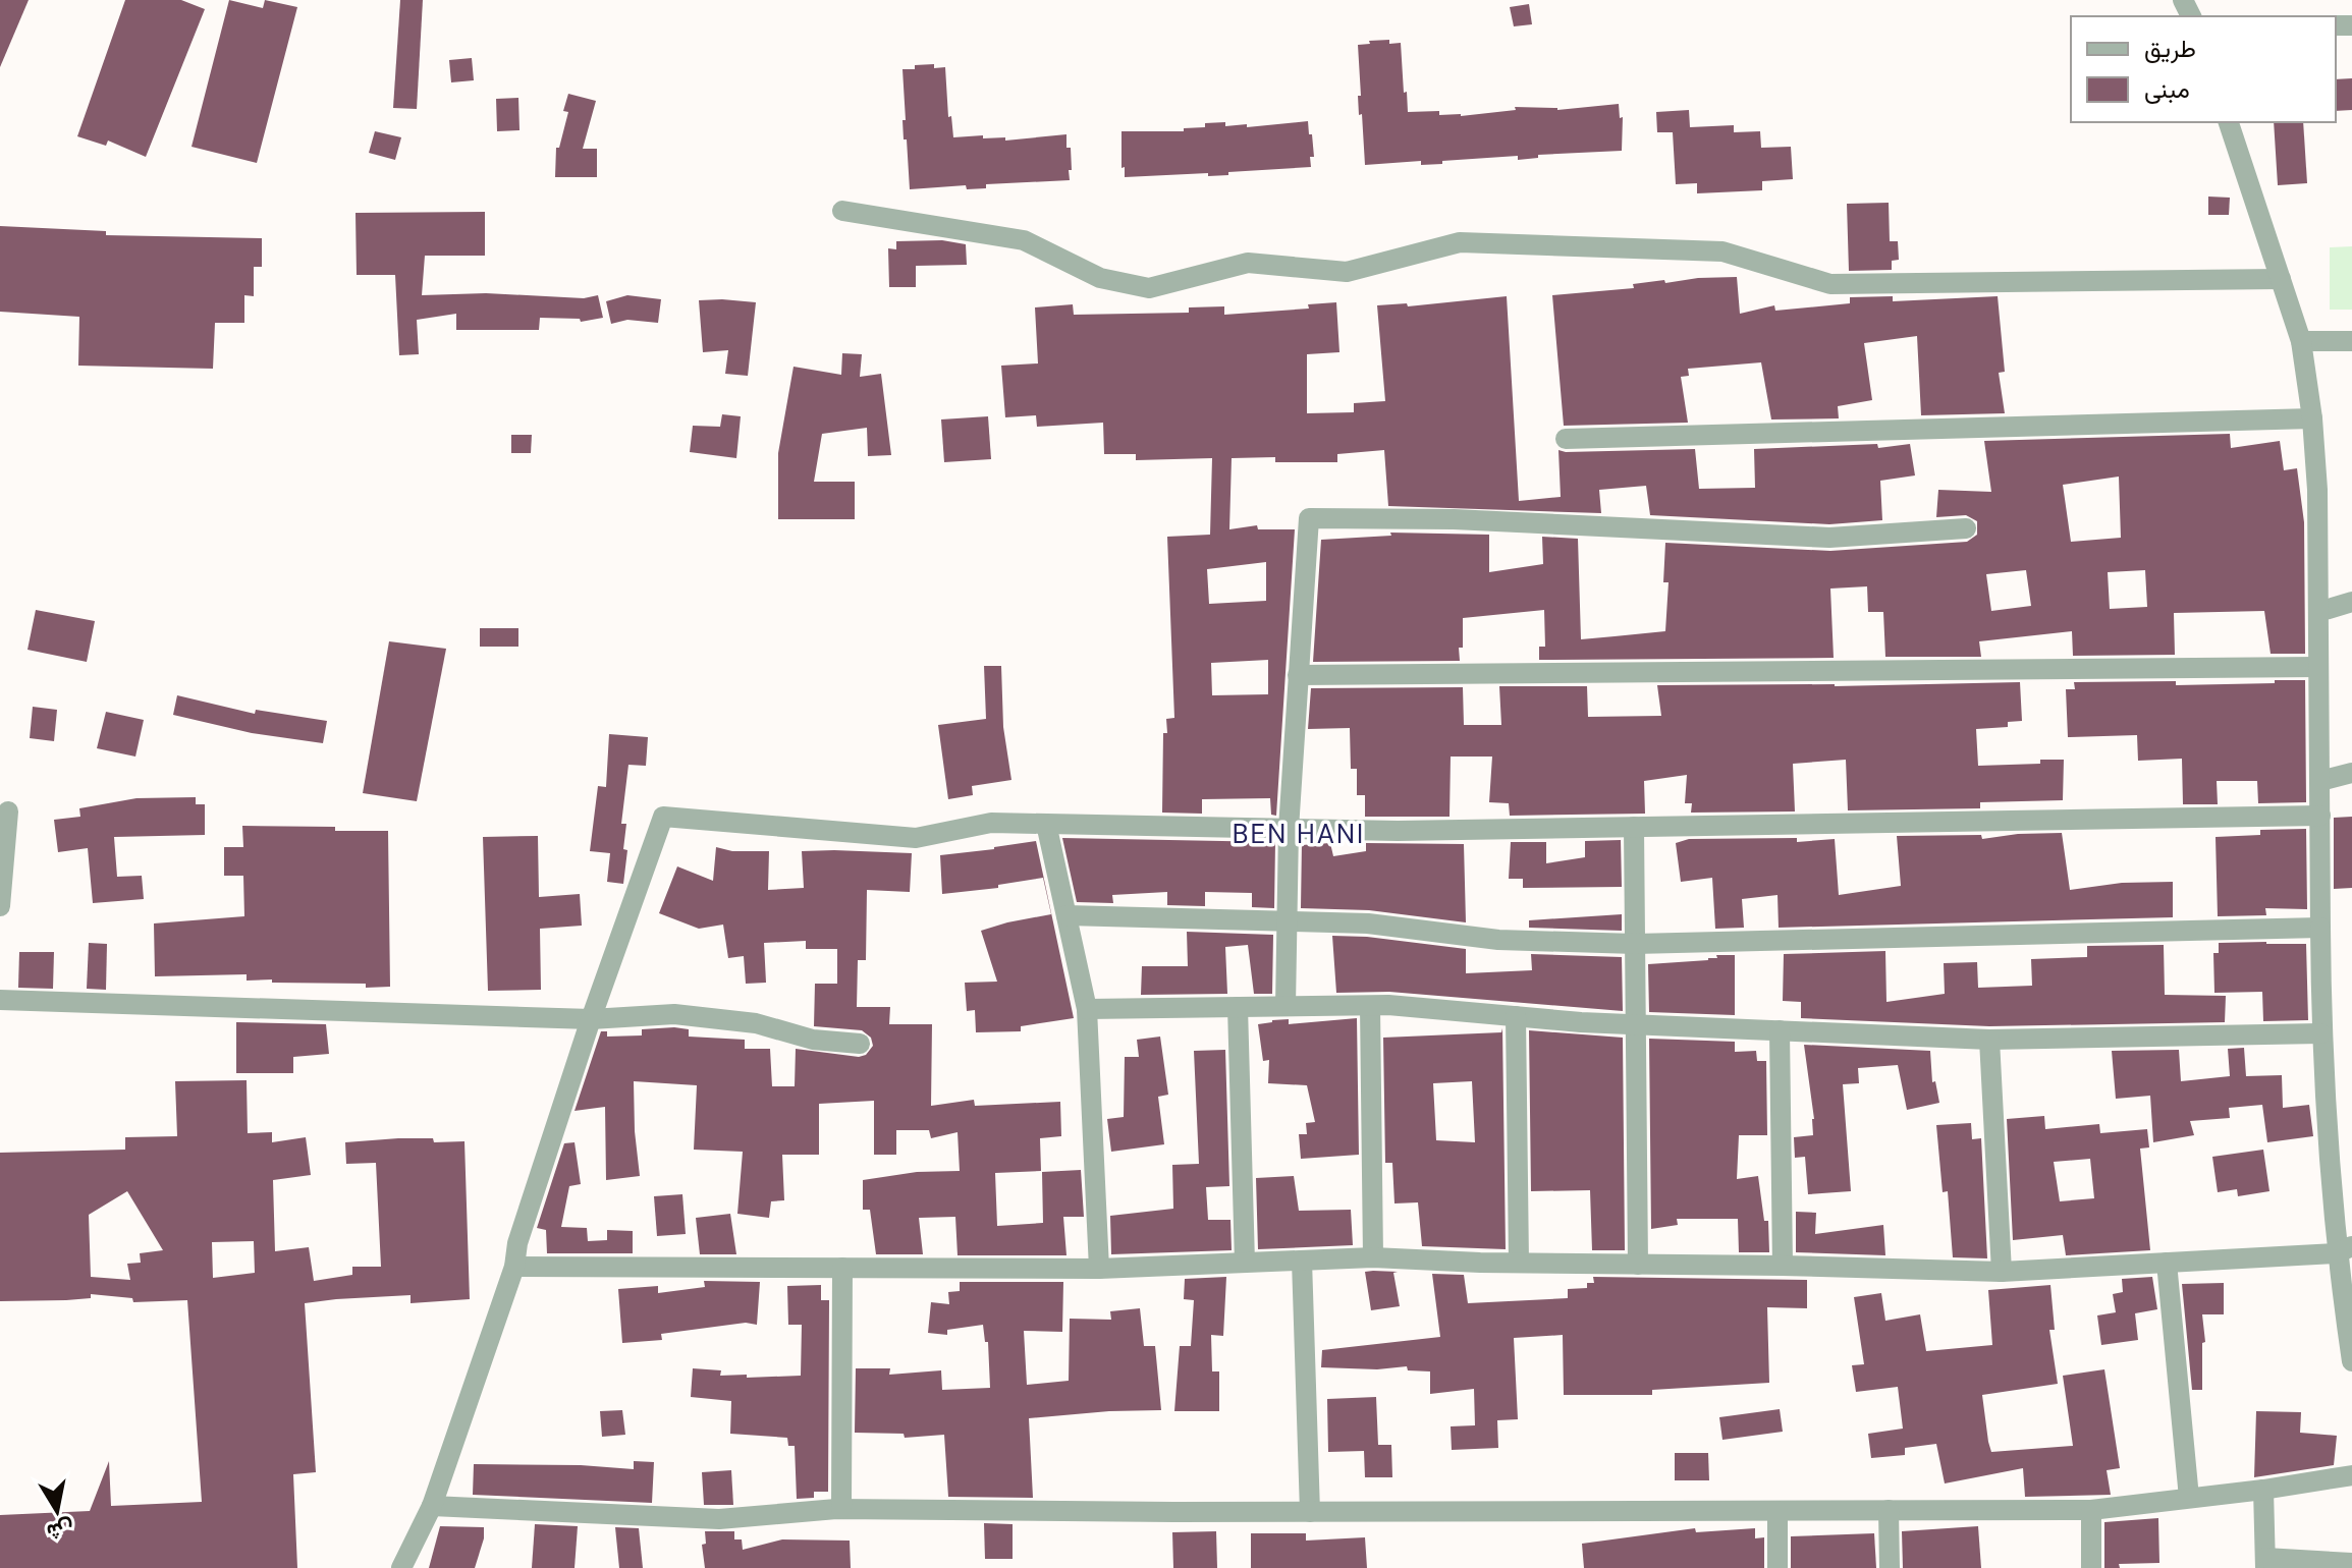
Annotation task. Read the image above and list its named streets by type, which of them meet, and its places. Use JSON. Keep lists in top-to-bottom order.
{
  "districts": ["BEN HANI"],
  "legend": ["طريق", "مبنى"],
  "north": "bottom"
}
